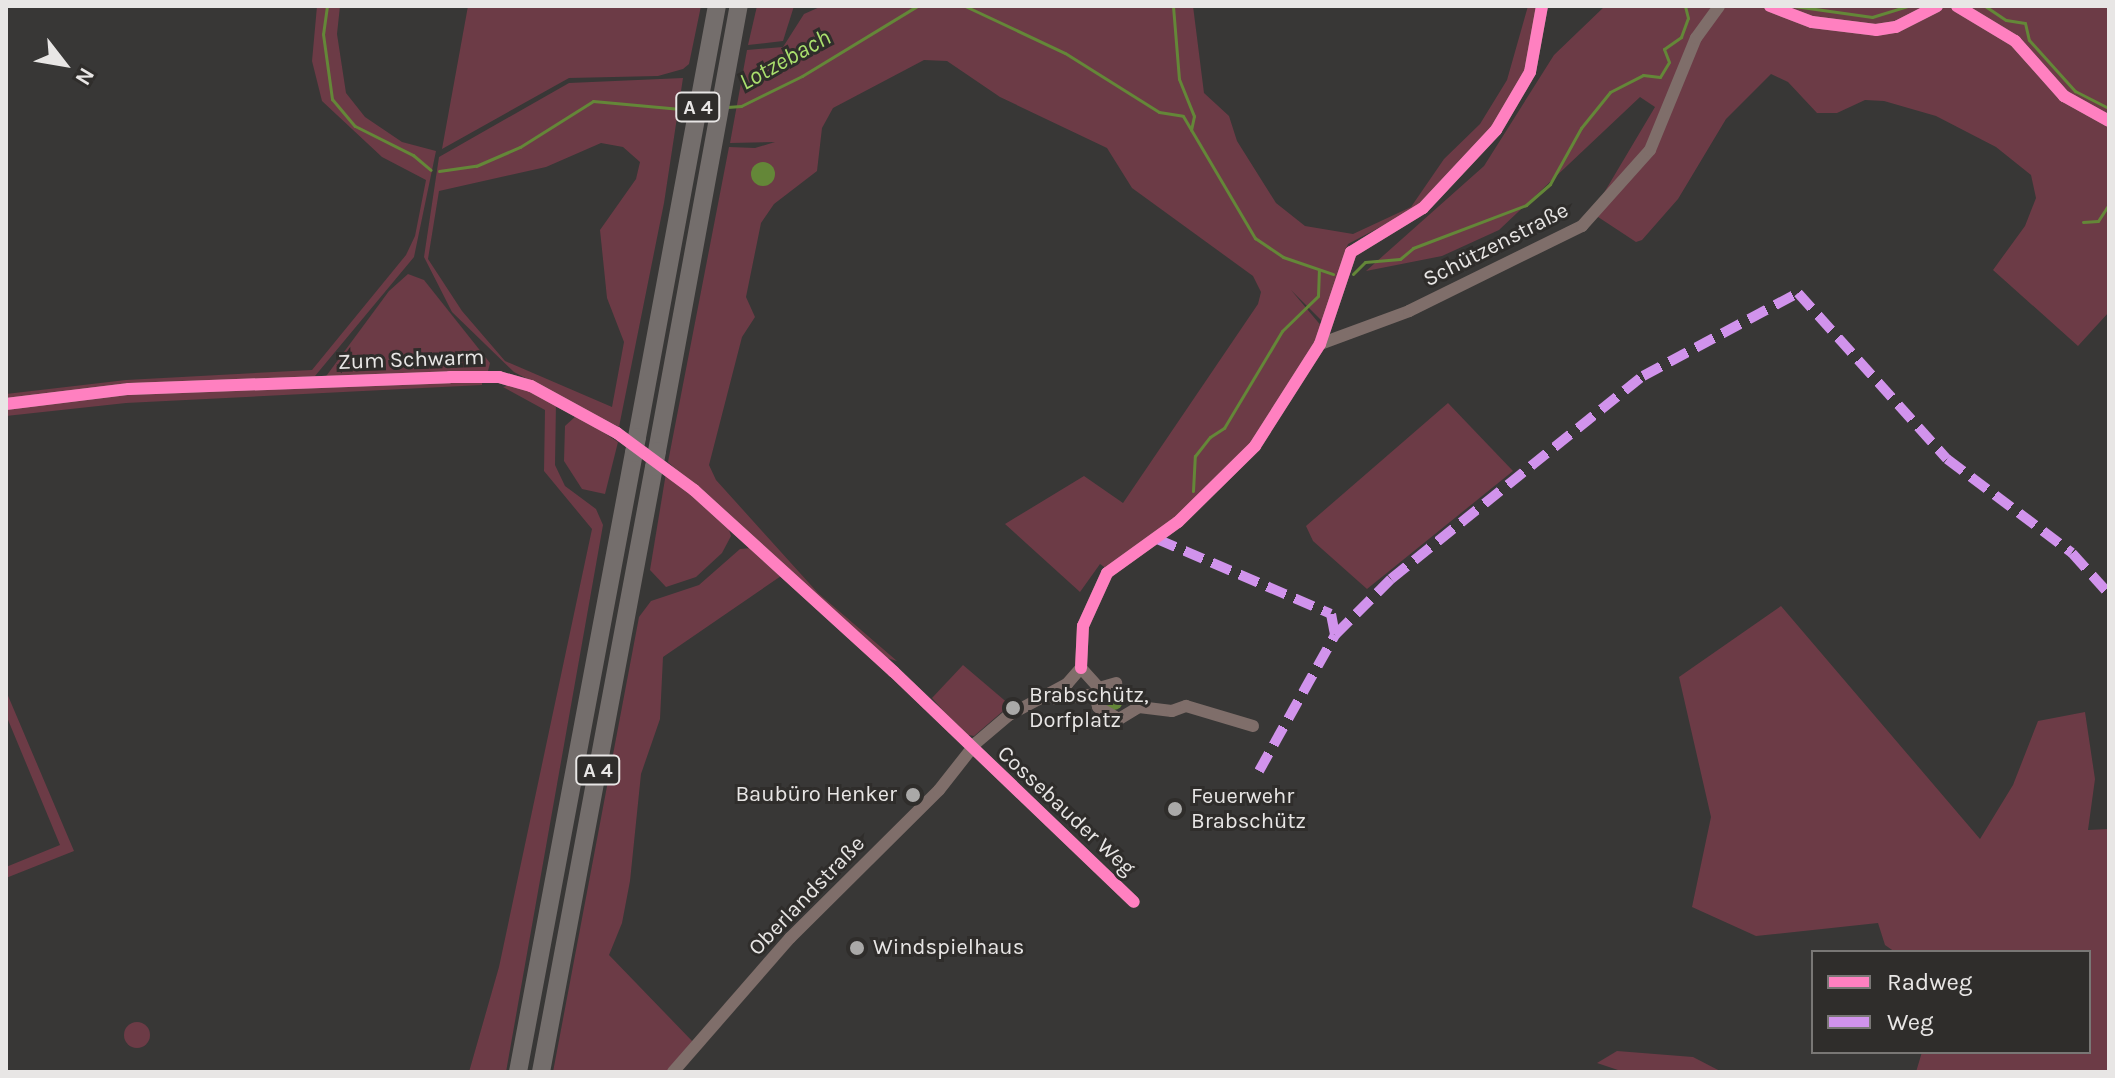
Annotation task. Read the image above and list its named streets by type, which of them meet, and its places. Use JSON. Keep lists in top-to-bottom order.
{
  "streets": {
    "highway": ["A 4"],
    "street": [
      "Schützenstraße",
      "Zum Schwarm",
      "Cossebauder Weg",
      "Oberlandstraße"
    ]
  },
  "crossings": [
    ["Zum Schwarm", "Cossebauder Weg"],
    ["Zum Schwarm", "Oberlandstraße"],
    ["Cossebauder Weg", "Oberlandstraße"]
  ],
  "water": ["Lotzebach"],
  "places": [
    "Brabschütz, Dorfplatz",
    "Baubüro Henker",
    "Feuerwehr Brabschütz",
    "Windspielhaus"
  ],
  "legend": ["Radweg", "Weg"],
  "north": "bottom right"
}
